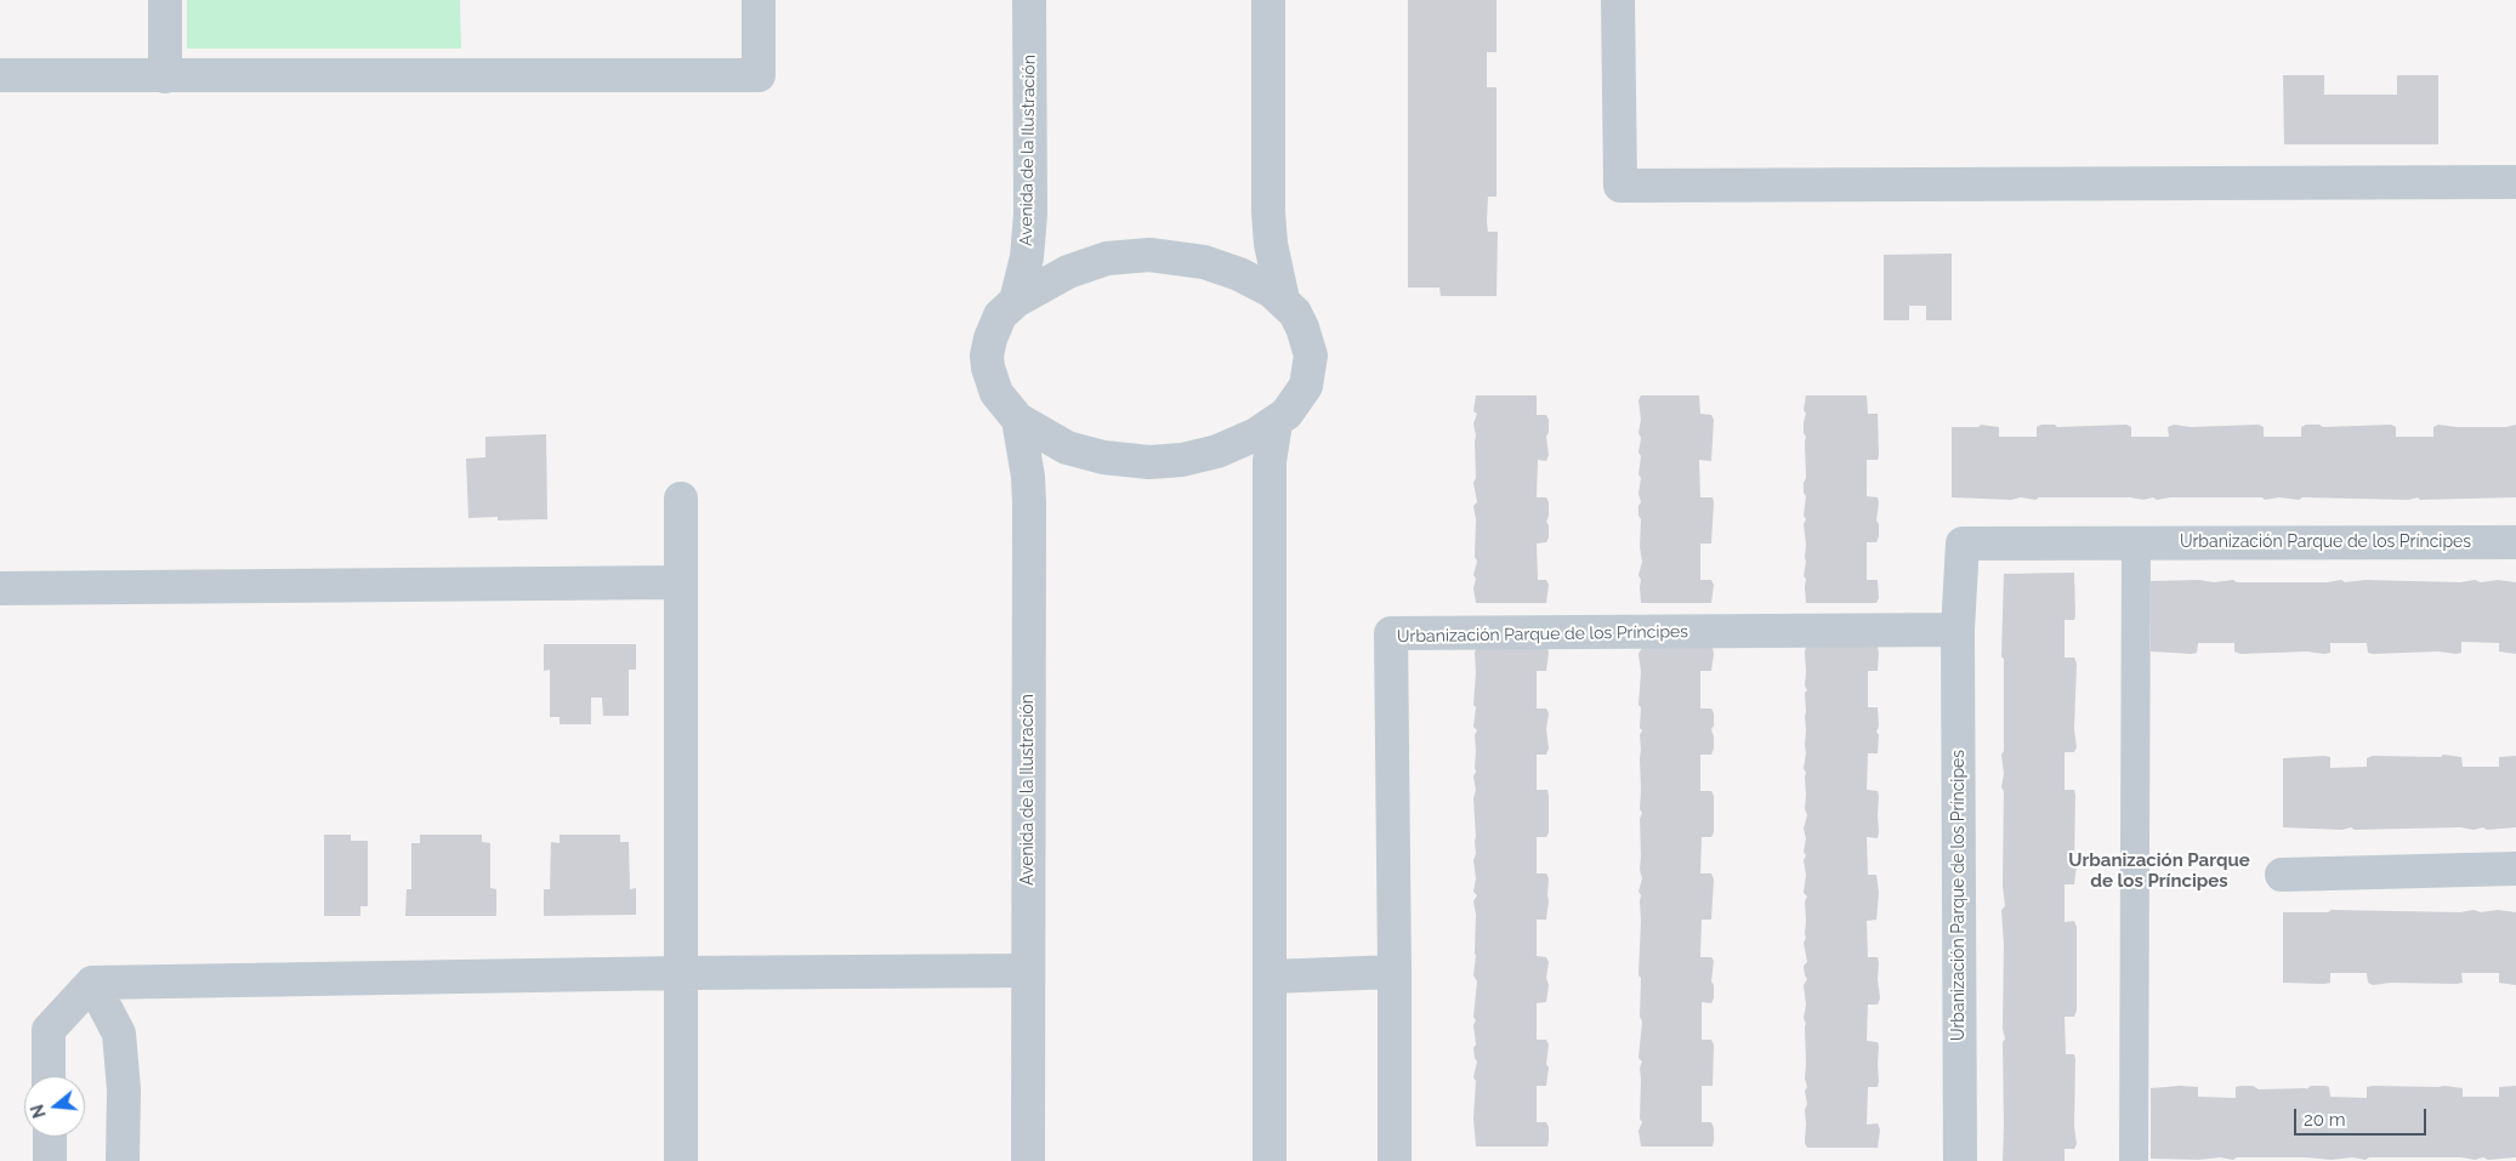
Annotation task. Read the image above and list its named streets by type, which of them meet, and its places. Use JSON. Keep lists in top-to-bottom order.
{
  "streets": {
    "street": ["Avenida de la Ilustración", "Urbanización Parque de los Príncipes"]
  },
  "districts": ["Urbanización Parque de los Príncipes"],
  "scale_bar": "20 m",
  "north": "left"
}
